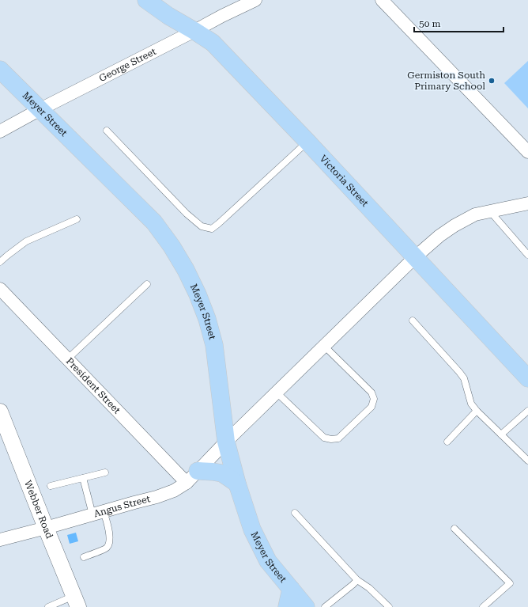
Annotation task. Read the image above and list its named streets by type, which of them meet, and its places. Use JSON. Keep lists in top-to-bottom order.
{
  "streets": {
    "main road": ["Meyer Street", "Victoria Street"],
    "street": [
      "George Street",
      "President Street",
      "Angus Street",
      "Webber Road"
    ]
  },
  "crossings": [
    ["George Street", "Meyer Street"],
    ["George Street", "Victoria Street"],
    ["Meyer Street", "Angus Street"],
    ["Victoria Street", "Angus Street"],
    ["President Street", "Angus Street"],
    ["Angus Street", "Webber Road"]
  ],
  "places": ["Germiston South Primary School"],
  "scale_bar": "50 m"
}
